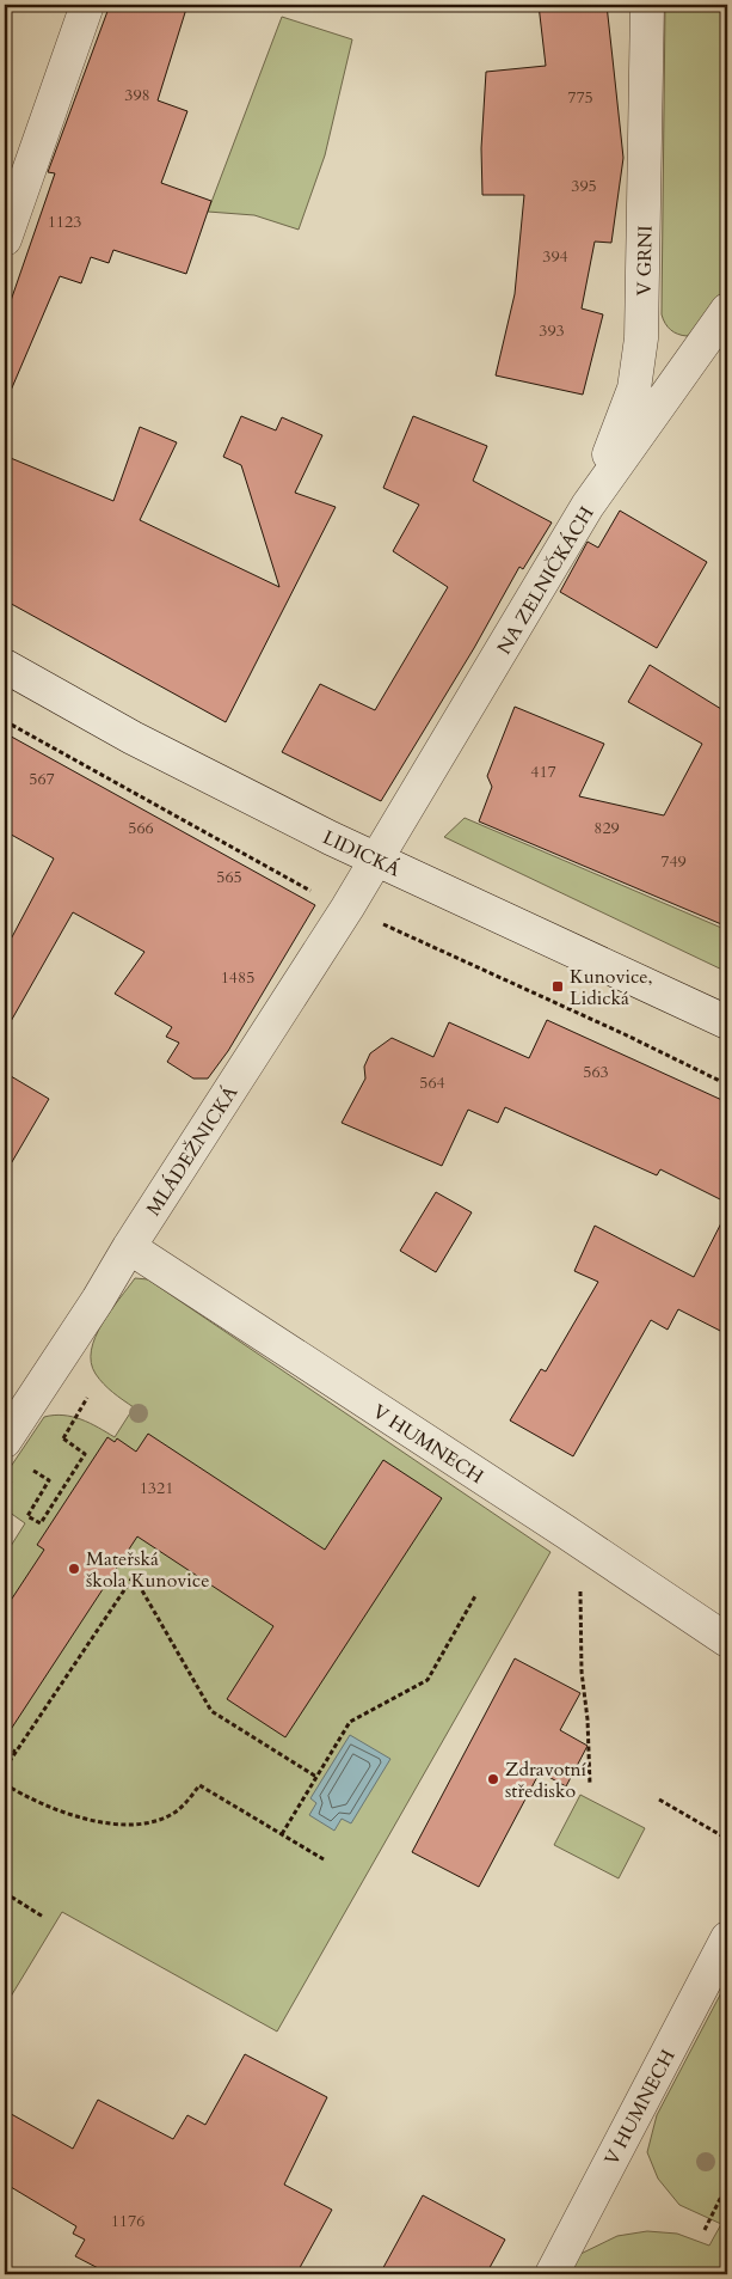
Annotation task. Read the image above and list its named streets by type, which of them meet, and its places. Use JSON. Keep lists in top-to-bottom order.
{
  "streets": {
    "street": [
      "V GRNI",
      "NA ZELNIČKÁCH",
      "LIDICKÁ",
      "MLÁDEŽNICKÁ",
      "V HUMNECH"
    ]
  },
  "crossings": [
    ["V GRNI", "NA ZELNIČKÁCH"],
    ["NA ZELNIČKÁCH", "LIDICKÁ"],
    ["NA ZELNIČKÁCH", "MLÁDEŽNICKÁ"],
    ["LIDICKÁ", "MLÁDEŽNICKÁ"],
    ["MLÁDEŽNICKÁ", "V HUMNECH"]
  ],
  "places": {
    "transit": ["Kunovice, Lidická"],
    "other": ["Mateřská škola Kunovice", "Zdravotní středisko"]
  },
  "house_numbers": [
    "398",
    "775",
    "395",
    "1123",
    "394",
    "393",
    "417",
    "567",
    "566",
    "829",
    "749",
    "565",
    "1485",
    "563",
    "564",
    "1321",
    "1176"
  ]
}
